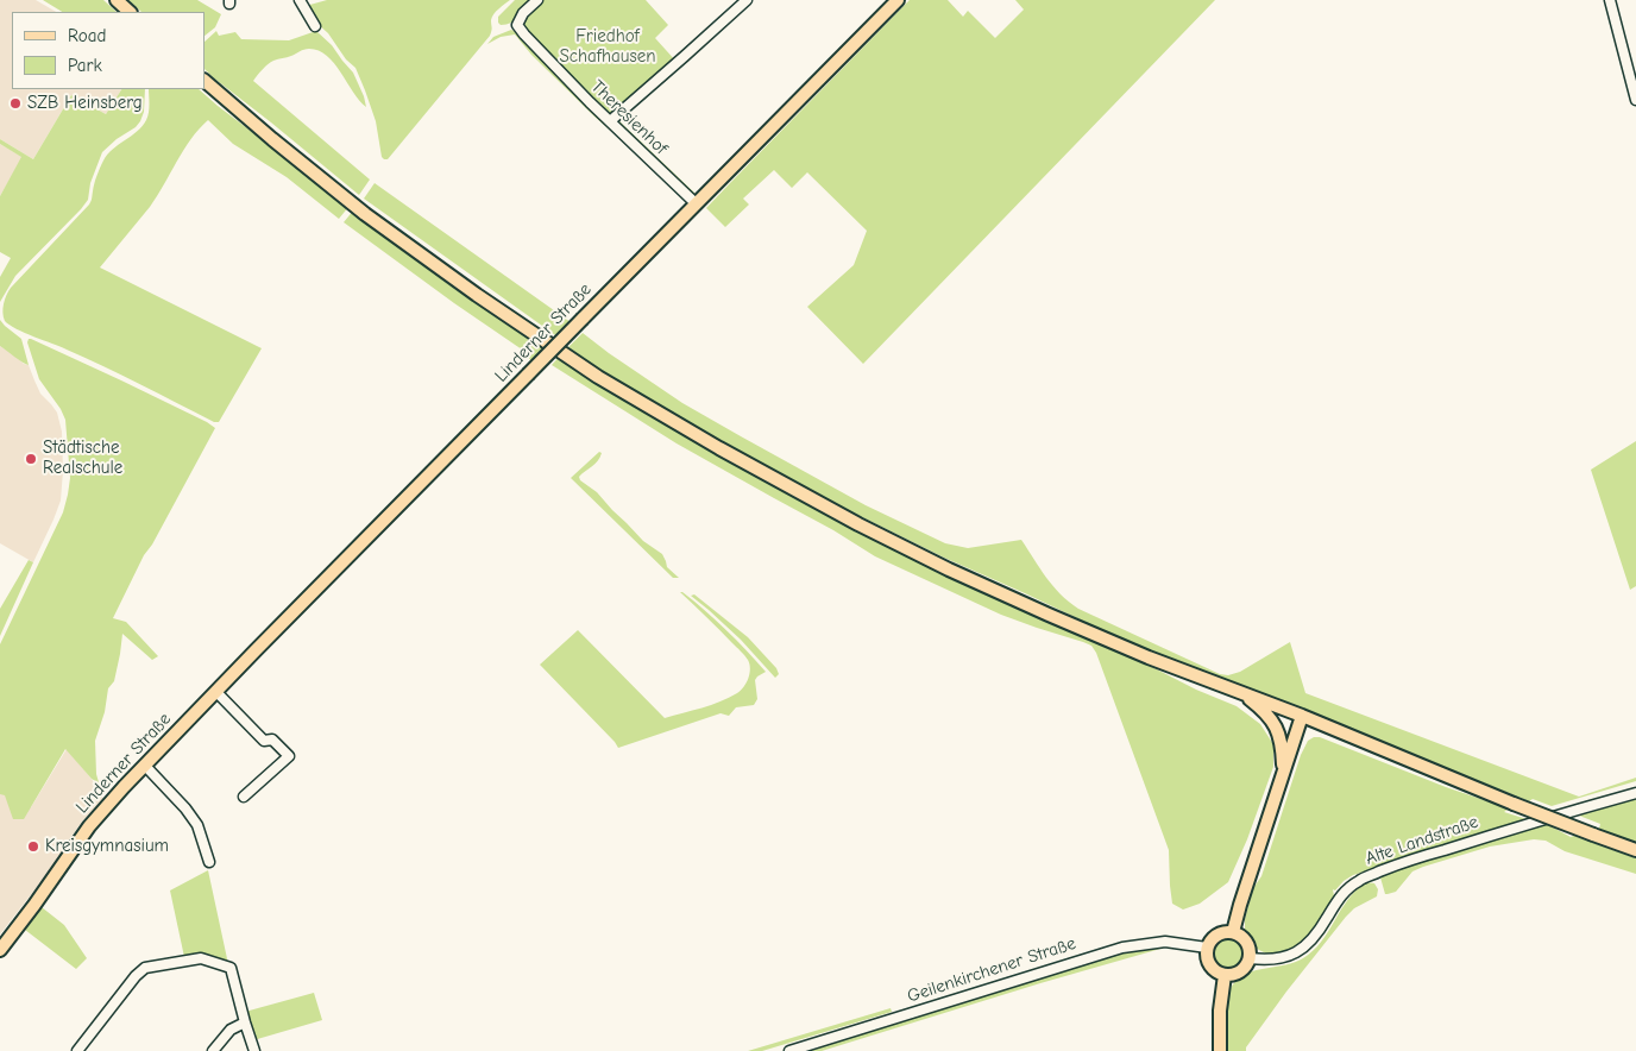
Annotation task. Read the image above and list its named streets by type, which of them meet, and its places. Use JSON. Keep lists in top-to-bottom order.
{
  "streets": {
    "main road": ["Linderner Straße"],
    "street": ["Theresienhof", "Alte Landstraße", "Geilenkirchener Straße"]
  },
  "crossings": [
    ["Theresienhof", "Linderner Straße"],
    ["Alte Landstraße", "Geilenkirchener Straße"]
  ],
  "parks": ["Friedhof Schafhausen"],
  "places": ["SZB Heinsberg", "Städtische Realschule", "Kreisgymnasium"],
  "legend": ["Road", "Park"]
}
